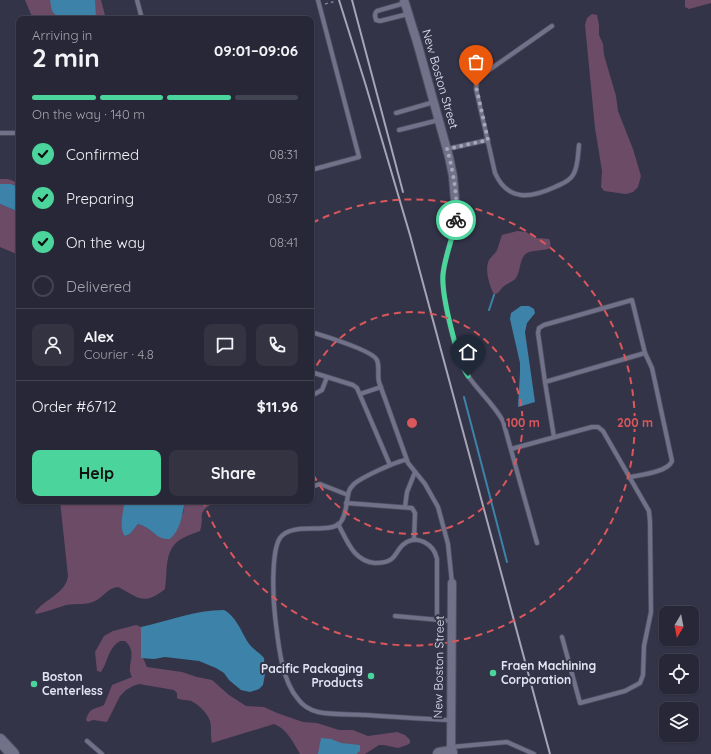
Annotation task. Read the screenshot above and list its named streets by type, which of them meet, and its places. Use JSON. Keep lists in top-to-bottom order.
{
  "streets": {
    "street": ["New Boston Street"]
  },
  "places": ["Fraen Machining Corporation", "Pacific Packaging Products", "Boston Centerless"],
  "north": "bottom",
  "page": {
    "heading": ["2 min", "Arriving in", "09:01–09:06"],
    "panel": [
      "Alex",
      "Courier · 4.8",
      "Order #6712",
      "$11.96"
    ],
    "bar": "On the way · 140 m",
    "list": [
      ["Confirmed", "08:31"],
      ["Preparing", "08:37"],
      ["On the way", "08:41"],
      "Delivered"
    ],
    "buttons": ["Help", "Share"]
  },
  "rings": ["100 m", "200 m"]
}
